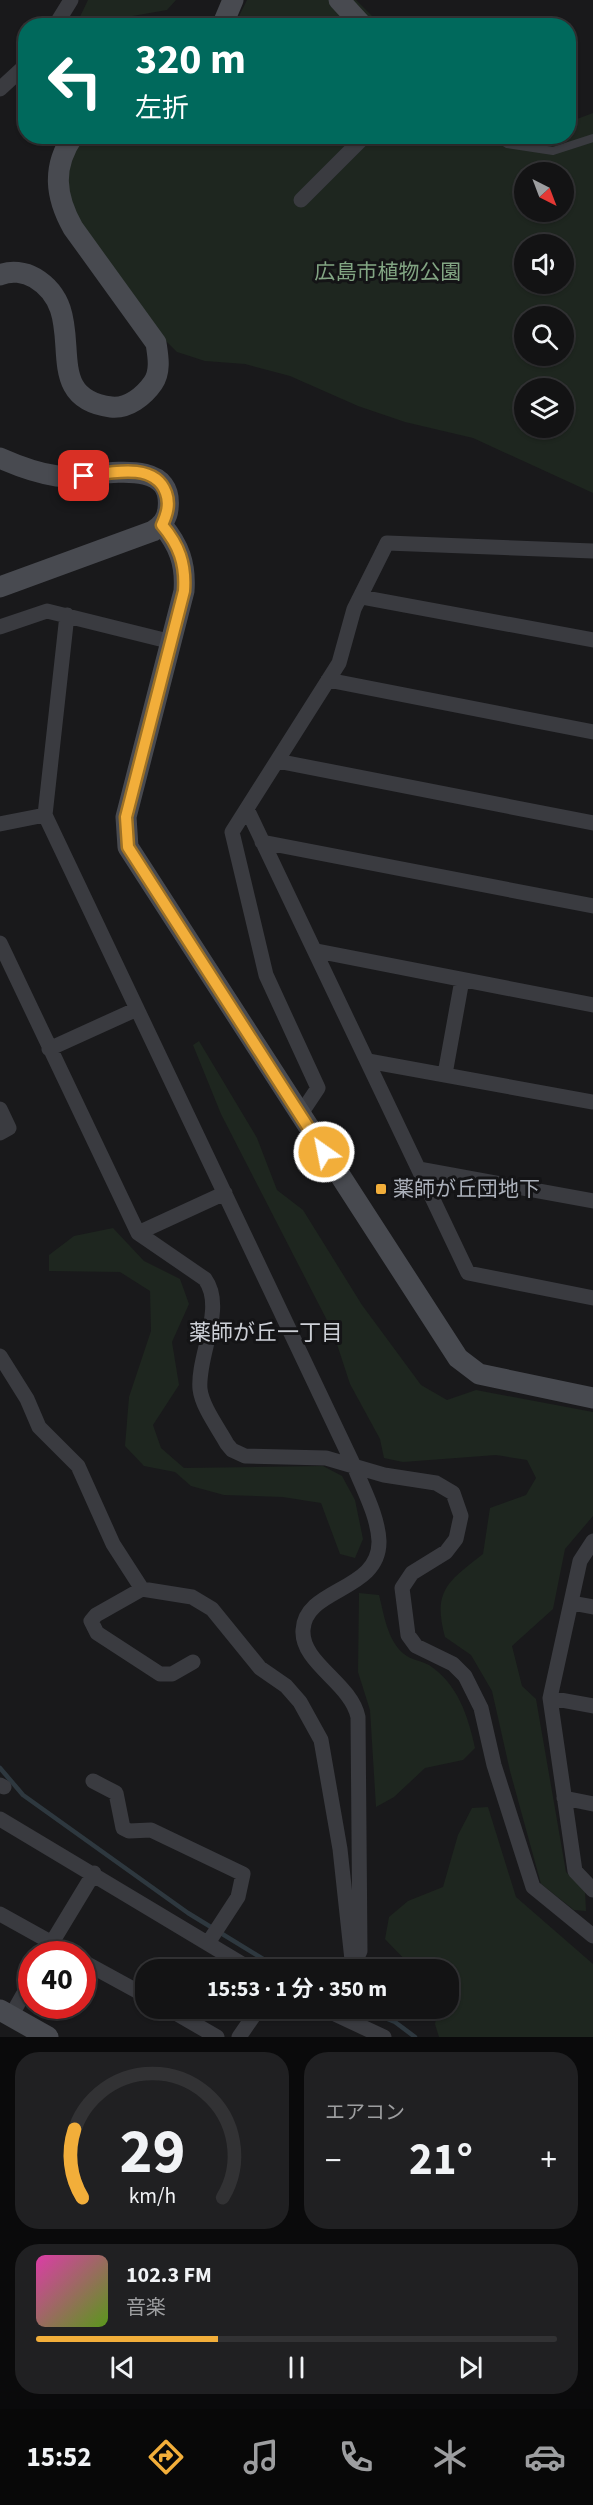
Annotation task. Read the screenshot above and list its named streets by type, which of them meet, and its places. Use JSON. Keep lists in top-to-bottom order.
{
  "districts": ["薬師が丘一丁目"],
  "parks": ["広島市植物公園"],
  "places": {
    "transit": ["薬師が丘団地下"]
  },
  "north": "bottom right",
  "page": {
    "turn": ["320 m", "左折"],
    "limit": "40",
    "trip": "15:53 · 1 分 · 350 m",
    "tile": "エアコン",
    "heat": ["−", "21°", "+"],
    "song": ["102.3 FM", "音楽"],
    "tabs": "15:52",
    "gauge": ["29", "km/h"]
  }
}
